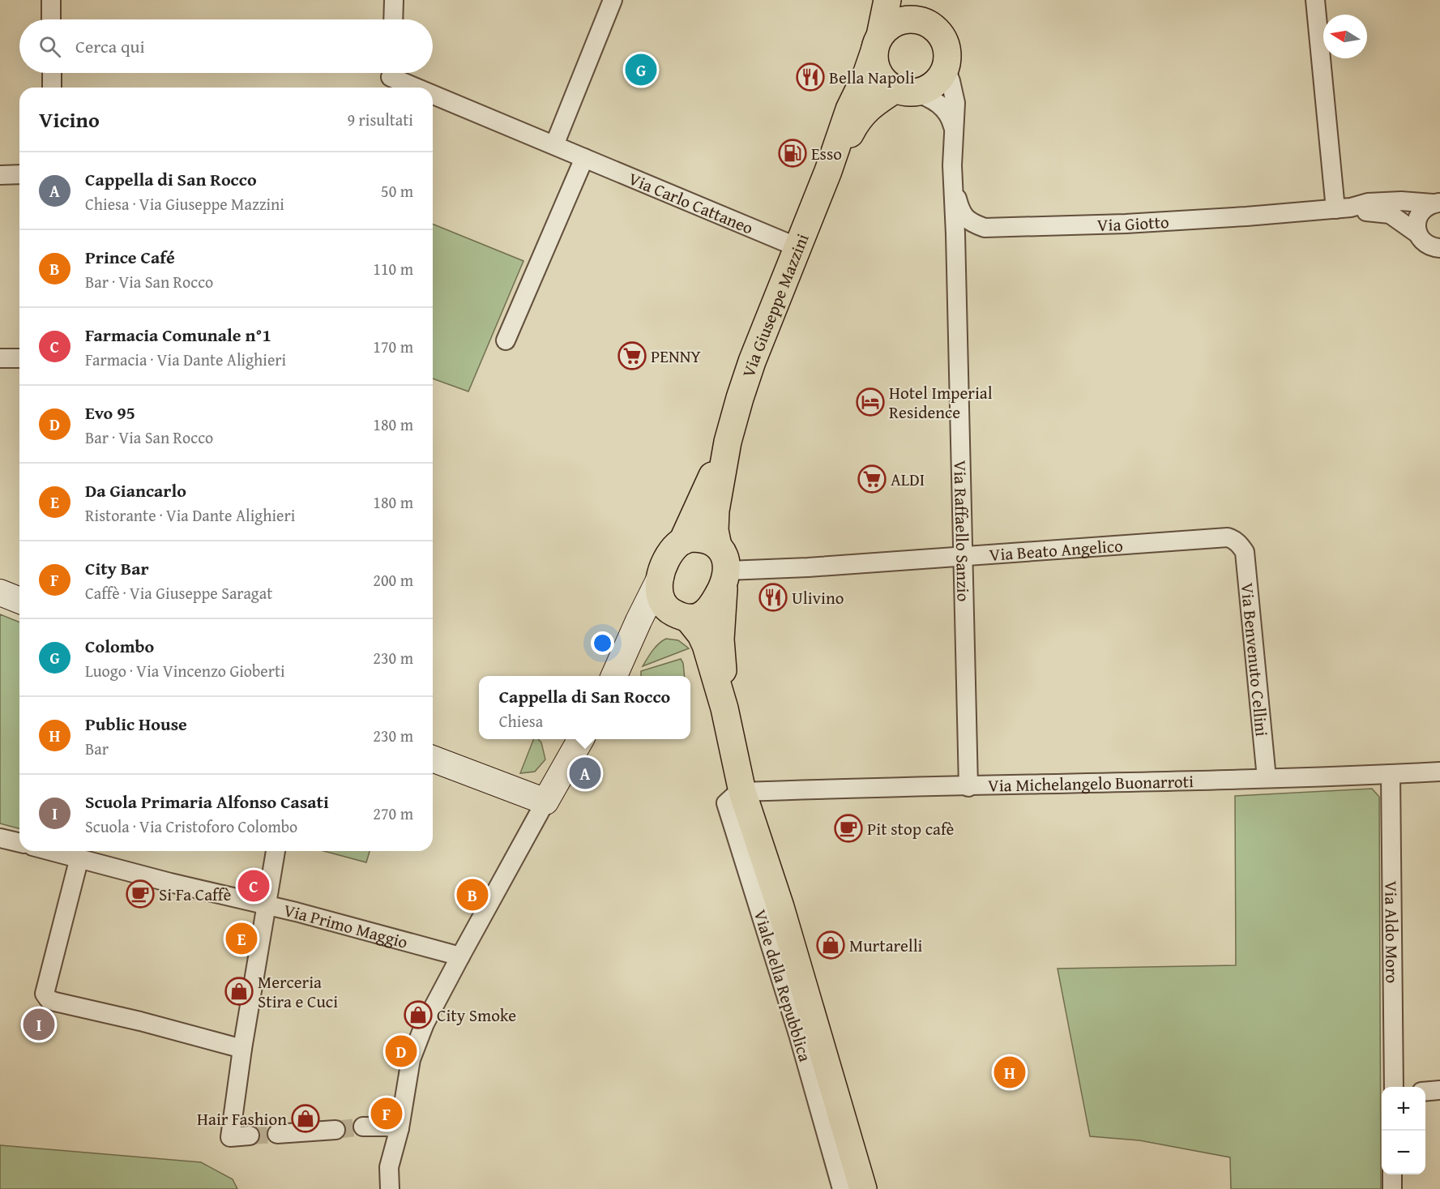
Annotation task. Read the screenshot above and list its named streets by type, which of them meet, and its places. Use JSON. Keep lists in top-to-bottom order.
{
  "streets": {
    "main road": ["Via Giuseppe Mazzini", "Viale della Repubblica"],
    "street": [
      "Via Carlo Cattaneo",
      "Via Giotto",
      "Via Raffaello Sanzio",
      "Via Beato Angelico",
      "Via Benvenuto Cellini",
      "Via Michelangelo Buonarroti",
      "Via Primo Maggio",
      "Via Aldo Moro"
    ]
  },
  "crossings": [
    ["Via Carlo Cattaneo", "Via Giuseppe Mazzini"],
    ["Via Giotto", "Via Raffaello Sanzio"],
    ["Via Giuseppe Mazzini", "Via Raffaello Sanzio"],
    ["Via Giuseppe Mazzini", "Via Beato Angelico"],
    ["Via Giuseppe Mazzini", "Viale della Repubblica"],
    ["Via Raffaello Sanzio", "Via Beato Angelico"],
    ["Via Raffaello Sanzio", "Via Michelangelo Buonarroti"],
    ["Via Beato Angelico", "Via Benvenuto Cellini"],
    ["Via Beato Angelico", "Viale della Repubblica"],
    ["Via Benvenuto Cellini", "Via Michelangelo Buonarroti"],
    ["Via Michelangelo Buonarroti", "Via Aldo Moro"],
    ["Via Michelangelo Buonarroti", "Viale della Repubblica"]
  ],
  "places": {
    "restaurant": ["Bella Napoli", "Ulivino"],
    "fuel station": ["Esso"],
    "supermarket": ["PENNY", "ALDI"],
    "hotel": ["Hotel Imperial Residence"],
    "cafe": ["Pit stop cafè", "Si Fa Caffè"],
    "shop": [
      "Murtarelli",
      "Merceria Stira e Cuci",
      "City Smoke",
      "Hair Fashion"
    ]
  },
  "north": "left",
  "page": {
    "search": "Cerca qui",
    "pins": [
      "G",
      "A",
      "C",
      "B",
      "E",
      "I",
      "D",
      "H",
      "F"
    ],
    "heading": ["Vicino", "9 risultati"],
    "list": [
      {
        "mark": "A",
        "name": "Cappella di San Rocco",
        "note": "Chiesa · Via Giuseppe Mazzini",
        "value": "50 m"
      },
      {
        "mark": "B",
        "name": "Prince Café",
        "note": "Bar · Via San Rocco",
        "value": "110 m"
      },
      {
        "mark": "C",
        "name": "Farmacia Comunale n°1",
        "note": "Farmacia · Via Dante Alighieri",
        "value": "170 m"
      },
      {
        "mark": "D",
        "name": "Evo 95",
        "note": "Bar · Via San Rocco",
        "value": "180 m"
      },
      {
        "mark": "E",
        "name": "Da Giancarlo",
        "note": "Ristorante · Via Dante Alighieri",
        "value": "180 m"
      },
      {
        "mark": "F",
        "name": "City Bar",
        "note": "Caffè · Via Giuseppe Saragat",
        "value": "200 m"
      },
      {
        "mark": "G",
        "name": "Colombo",
        "note": "Luogo · Via Vincenzo Gioberti",
        "value": "230 m"
      },
      {
        "mark": "H",
        "name": "Public House",
        "note": "Bar",
        "value": "230 m"
      },
      {
        "mark": "I",
        "name": "Scuola Primaria Alfonso Casati",
        "note": "Scuola · Via Cristoforo Colombo",
        "value": "270 m"
      }
    ],
    "popup": ["Cappella di San Rocco", "Chiesa"],
    "map_buttons": ["+", "−"]
  }
}
